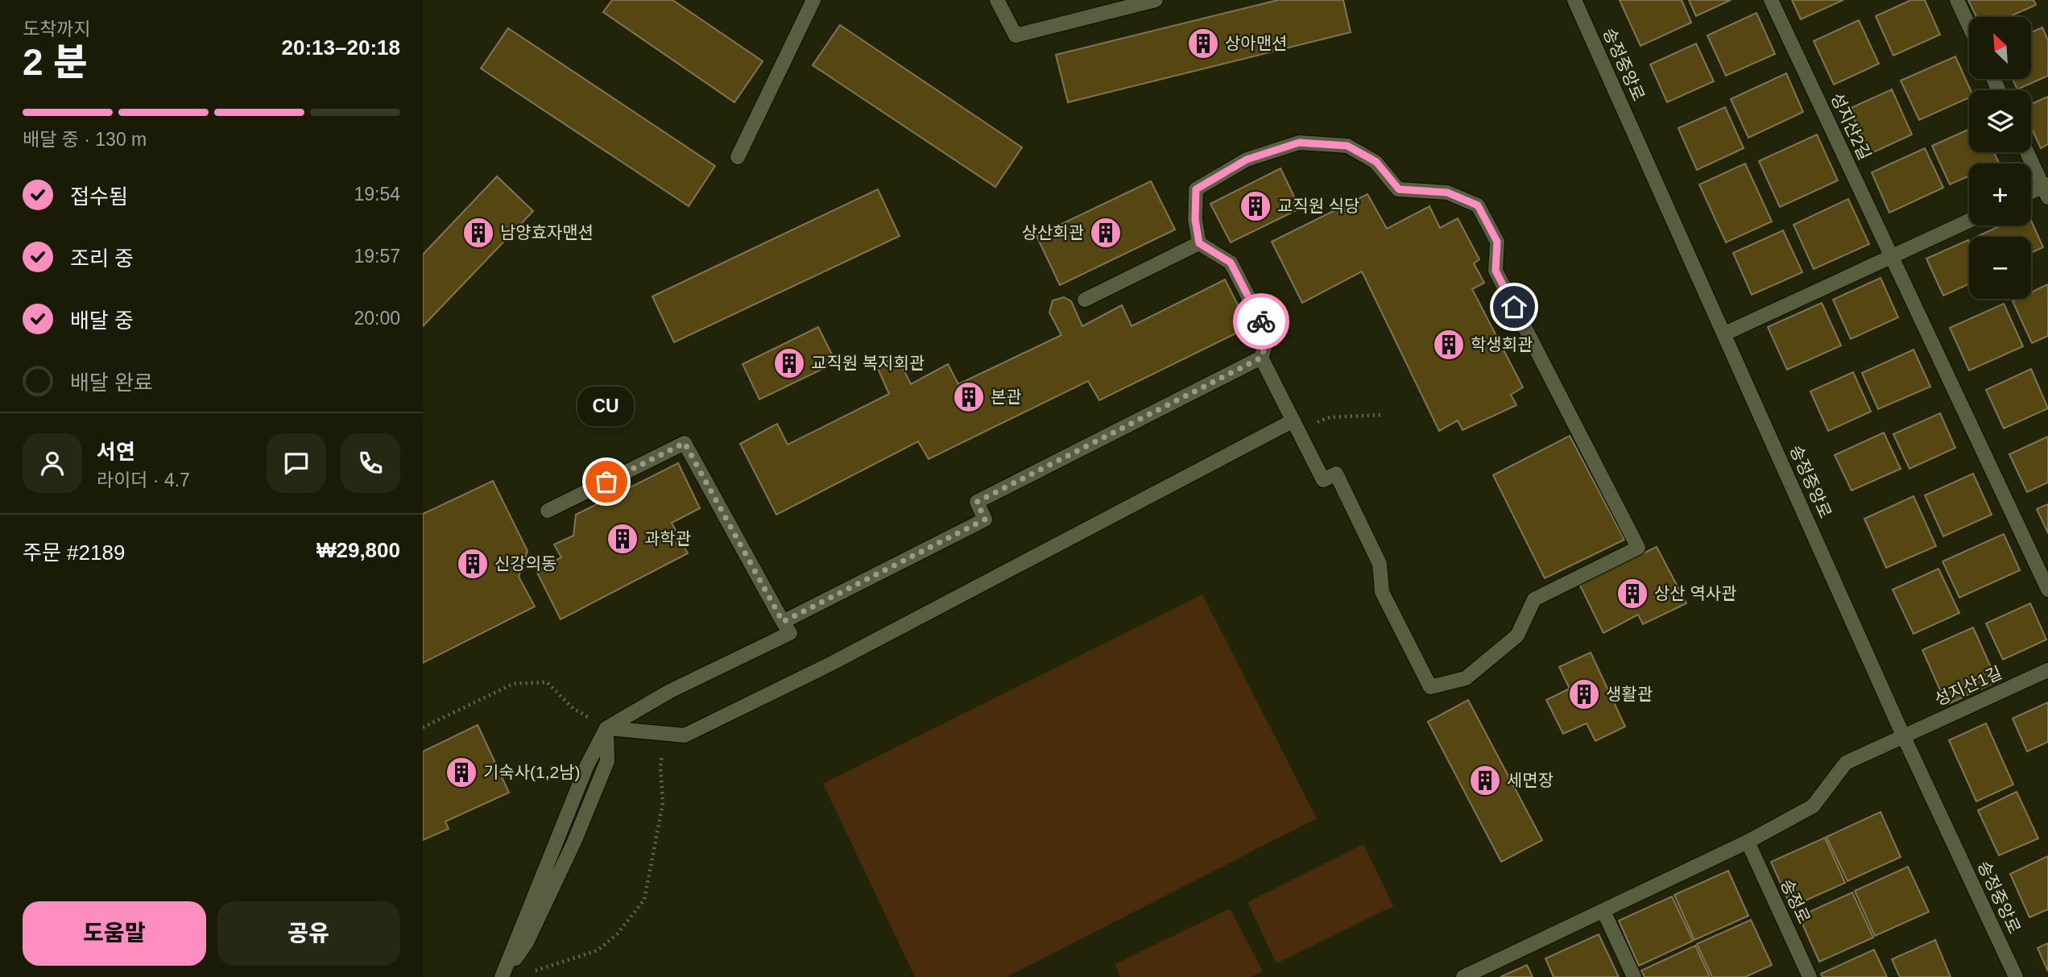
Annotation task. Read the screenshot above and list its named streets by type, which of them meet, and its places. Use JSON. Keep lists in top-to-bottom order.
{
  "streets": {
    "street": [
      "송정중앙로",
      "성지산2길",
      "성지산1길",
      "송정로"
    ]
  },
  "crossings": [
    ["송정중앙로", "성지산1길"],
    ["성지산1길", "송정로"]
  ],
  "places": {
    "building": [
      "상아맨션",
      "교직원 식당",
      "남양효자맨션",
      "상산회관",
      "학생회관",
      "교직원 복지회관",
      "본관",
      "과학관",
      "신강의동",
      "상산 역사관",
      "생활관",
      "기숙사(1,2남)",
      "세면장"
    ],
    "other": ["CU"]
  },
  "north": "top left",
  "page": {
    "heading": ["2 분", "도착까지", "20:13–20:18"],
    "panel": [
      "서연",
      "라이더 · 4.7",
      "주문 #2189",
      "₩29,800"
    ],
    "map_buttons": ["+", "−"],
    "bar": "배달 중 · 130 m",
    "list": [
      ["접수됨", "19:54"],
      ["조리 중", "19:57"],
      ["배달 중", "20:00"],
      "배달 완료"
    ],
    "bubble": "CU",
    "buttons": ["도움말", "공유"]
  }
}
